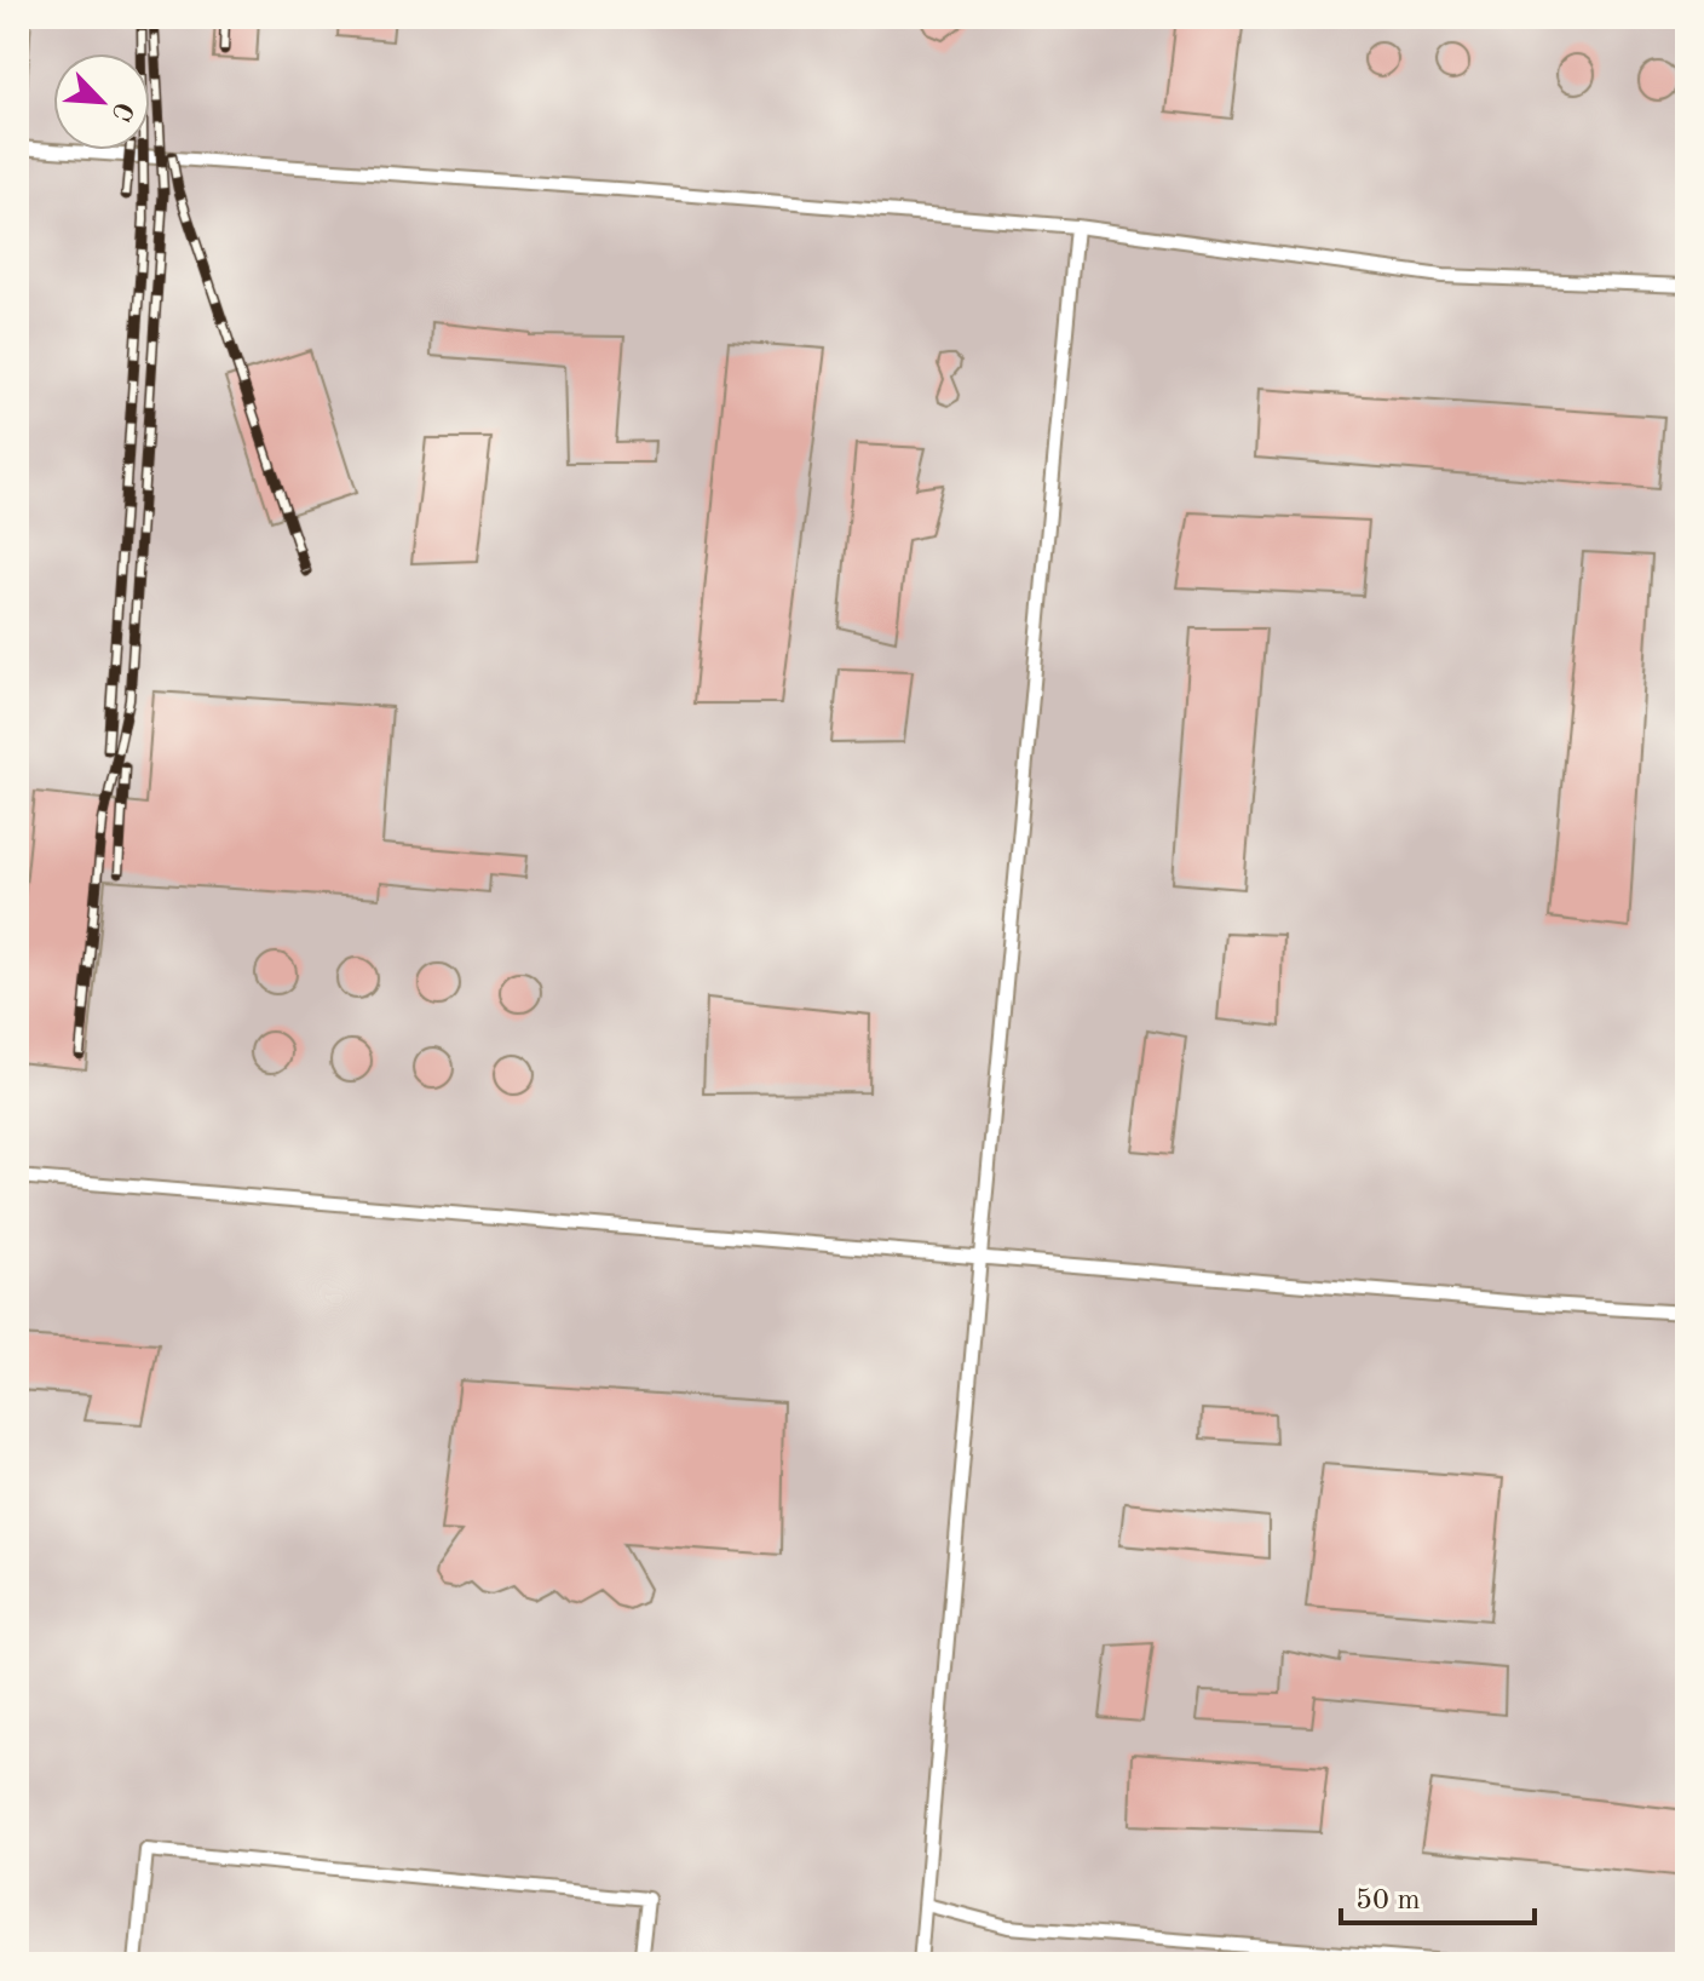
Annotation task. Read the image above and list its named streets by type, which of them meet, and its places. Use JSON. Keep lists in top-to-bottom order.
{
  "scale_bar": "50 m",
  "north": "bottom right"
}
